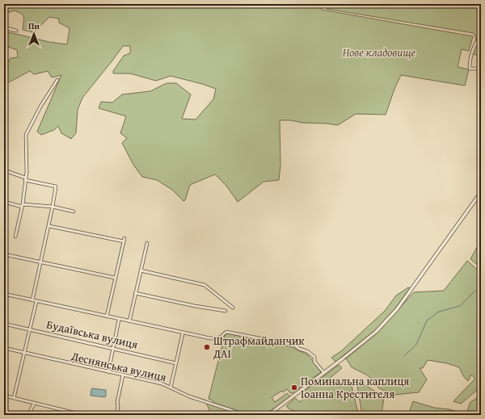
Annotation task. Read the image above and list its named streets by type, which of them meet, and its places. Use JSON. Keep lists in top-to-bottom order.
{
  "streets": {
    "street": ["Будаївська вулиця", "Деснянська вулиця"]
  },
  "parks": ["Нове кладовище"],
  "places": ["Штрафмайданчик ДАІ", "Поминальна каплиця Іоанна Крестителя"],
  "north": "top"
}
